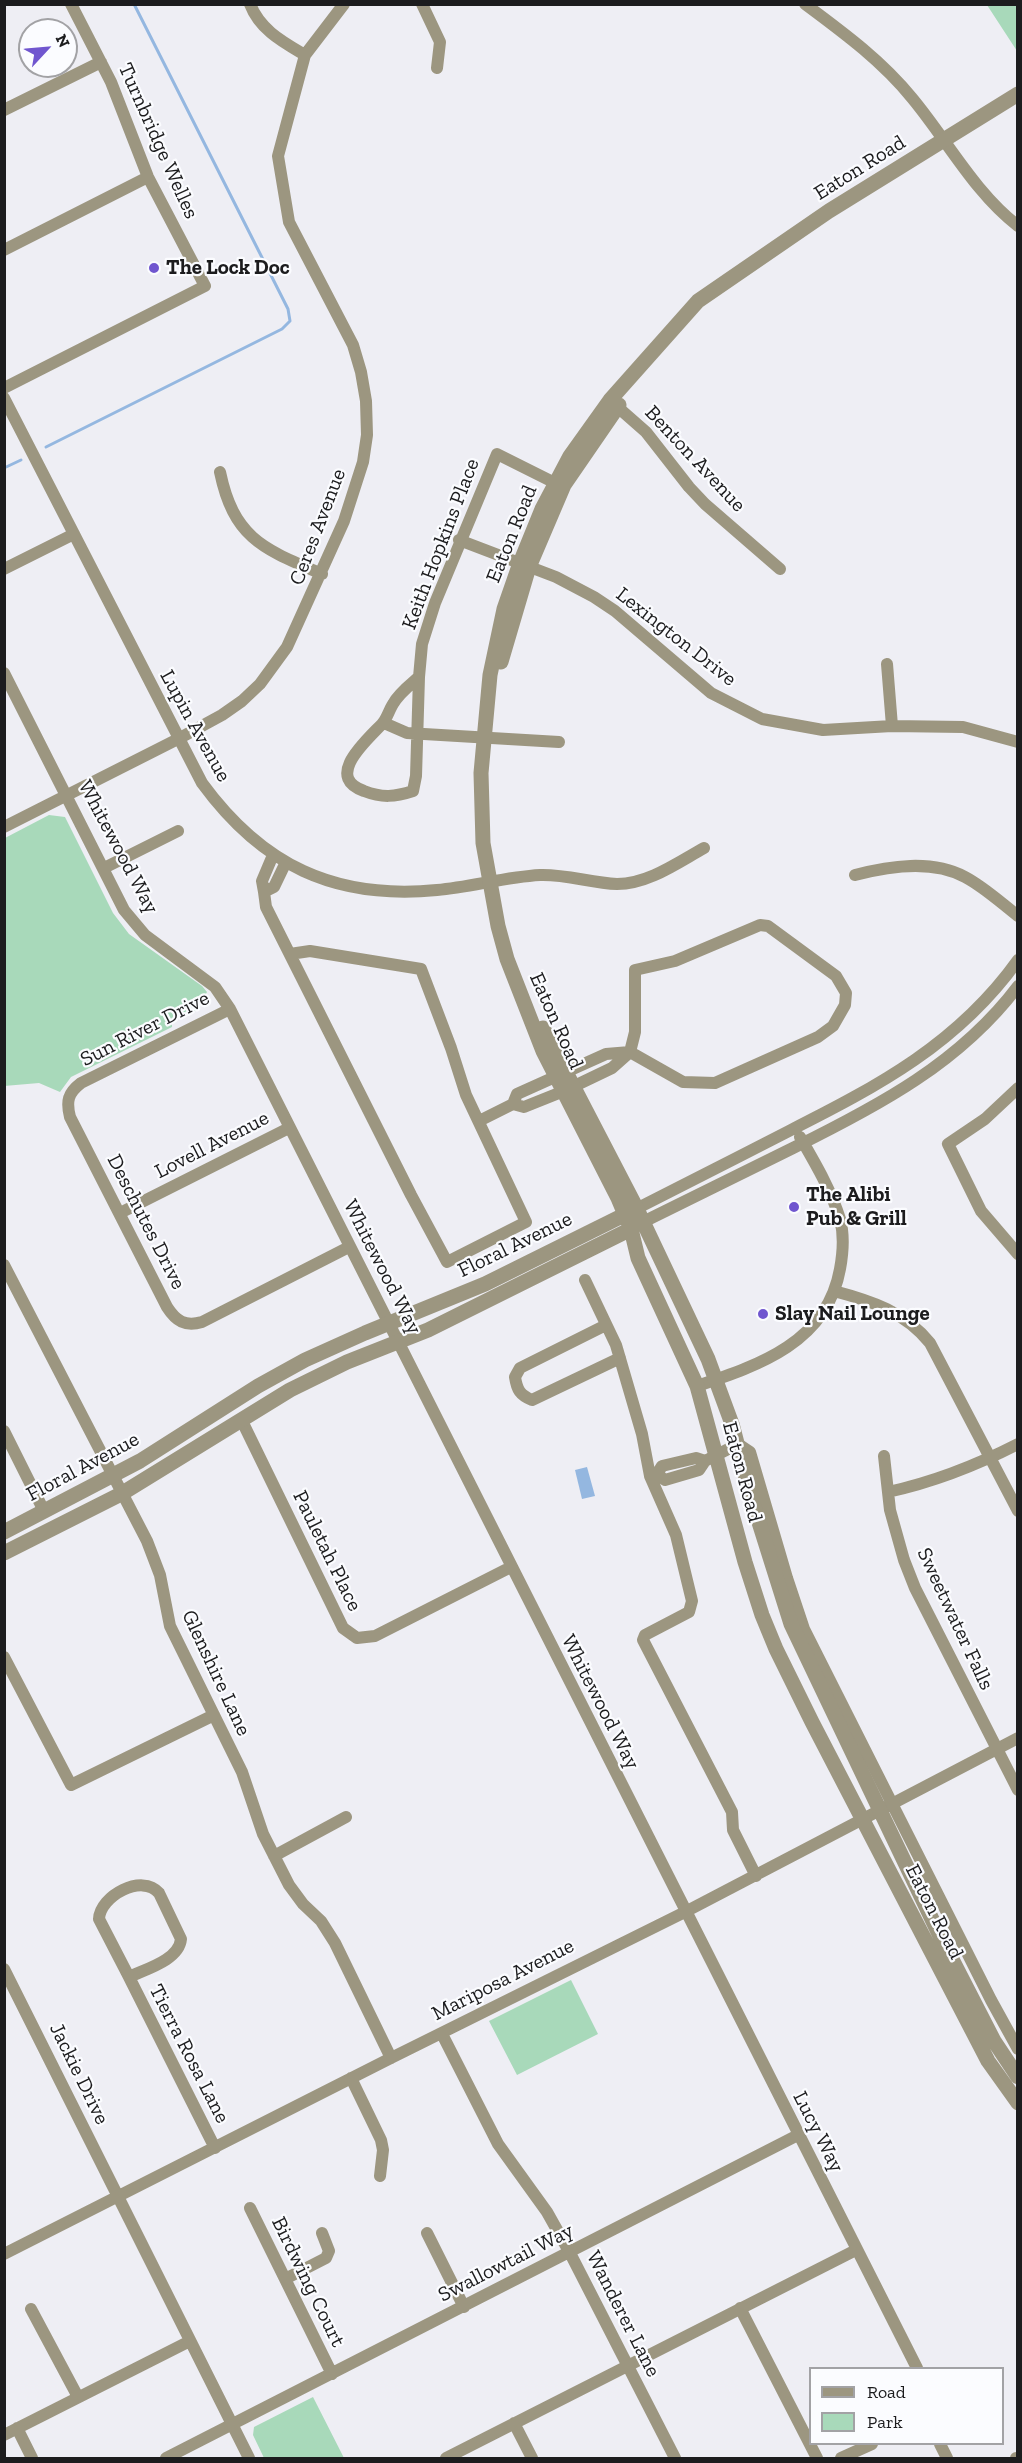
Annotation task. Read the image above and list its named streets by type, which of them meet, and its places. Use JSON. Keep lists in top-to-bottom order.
{
  "streets": {
    "street": [
      "Turnbridge Welles",
      "Eaton Road",
      "Benton Avenue",
      "Ceres Avenue",
      "Keith Hopkins Place",
      "Lexington Drive",
      "Lupin Avenue",
      "Whitewood Way",
      "Sun River Drive",
      "Lovell Avenue",
      "Deschutes Drive",
      "Floral Avenue",
      "Pauletah Place",
      "Sweetwater Falls",
      "Glenshire Lane",
      "Mariposa Avenue",
      "Tierra Rosa Lane",
      "Jackie Drive",
      "Lucy Way",
      "Swallowtail Way",
      "Birdwing Court",
      "Wanderer Lane"
    ]
  },
  "crossings": [
    ["Eaton Road", "Benton Avenue"],
    ["Eaton Road", "Keith Hopkins Place"],
    ["Eaton Road", "Lexington Drive"],
    ["Eaton Road", "Lupin Avenue"],
    ["Eaton Road", "Floral Avenue"],
    ["Eaton Road", "Mariposa Avenue"],
    ["Ceres Avenue", "Lupin Avenue"],
    ["Ceres Avenue", "Whitewood Way"],
    ["Keith Hopkins Place", "Lexington Drive"],
    ["Whitewood Way", "Sun River Drive"],
    ["Whitewood Way", "Lovell Avenue"],
    ["Whitewood Way", "Deschutes Drive"],
    ["Whitewood Way", "Floral Avenue"],
    ["Whitewood Way", "Pauletah Place"],
    ["Whitewood Way", "Mariposa Avenue"],
    ["Whitewood Way", "Lucy Way"],
    ["Sun River Drive", "Deschutes Drive"],
    ["Lovell Avenue", "Deschutes Drive"],
    ["Floral Avenue", "Pauletah Place"],
    ["Floral Avenue", "Glenshire Lane"],
    ["Sweetwater Falls", "Mariposa Avenue"],
    ["Glenshire Lane", "Mariposa Avenue"],
    ["Mariposa Avenue", "Tierra Rosa Lane"],
    ["Mariposa Avenue", "Jackie Drive"],
    ["Mariposa Avenue", "Lucy Way"],
    ["Mariposa Avenue", "Wanderer Lane"],
    ["Jackie Drive", "Swallowtail Way"],
    ["Lucy Way", "Swallowtail Way"],
    ["Swallowtail Way", "Birdwing Court"],
    ["Swallowtail Way", "Wanderer Lane"]
  ],
  "places": ["The Lock Doc", "The Alibi Pub & Grill", "Slay Nail Lounge"],
  "legend": ["Road", "Park"],
  "north": "top right"
}
